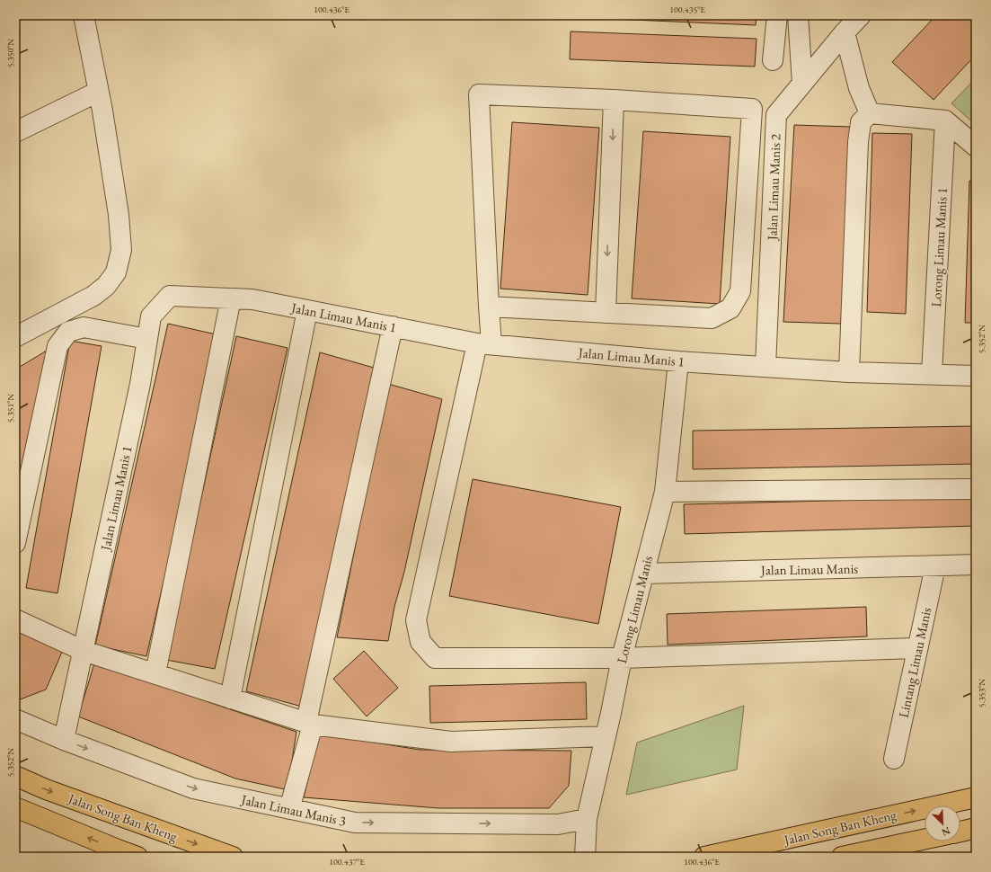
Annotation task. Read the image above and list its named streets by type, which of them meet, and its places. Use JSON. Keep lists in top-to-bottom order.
{
  "streets": {
    "main road": ["Jalan Song Ban Kheng"],
    "street": [
      "Jalan Limau Manis 2",
      "Lorong Limau Manis 1",
      "Jalan Limau Manis 1",
      "Jalan Limau Manis",
      "Lorong Limau Manis",
      "Lintang Limau Manis",
      "Jalan Limau Manis 3"
    ]
  },
  "crossings": [
    ["Jalan Limau Manis 2", "Jalan Limau Manis 1"],
    ["Lorong Limau Manis 1", "Jalan Limau Manis 1"],
    ["Jalan Limau Manis 1", "Lorong Limau Manis"],
    ["Jalan Limau Manis 1", "Jalan Limau Manis 3"],
    ["Jalan Limau Manis", "Lorong Limau Manis"],
    ["Jalan Limau Manis", "Lintang Limau Manis"],
    ["Lorong Limau Manis", "Jalan Limau Manis 3"]
  ],
  "north": "bottom right",
  "coordinates": [
    "100.436°E",
    "100.435°E",
    "5.350°N",
    "5.352°N",
    "5.351°N",
    "5.353°N",
    "100.437°E"
  ]
}
